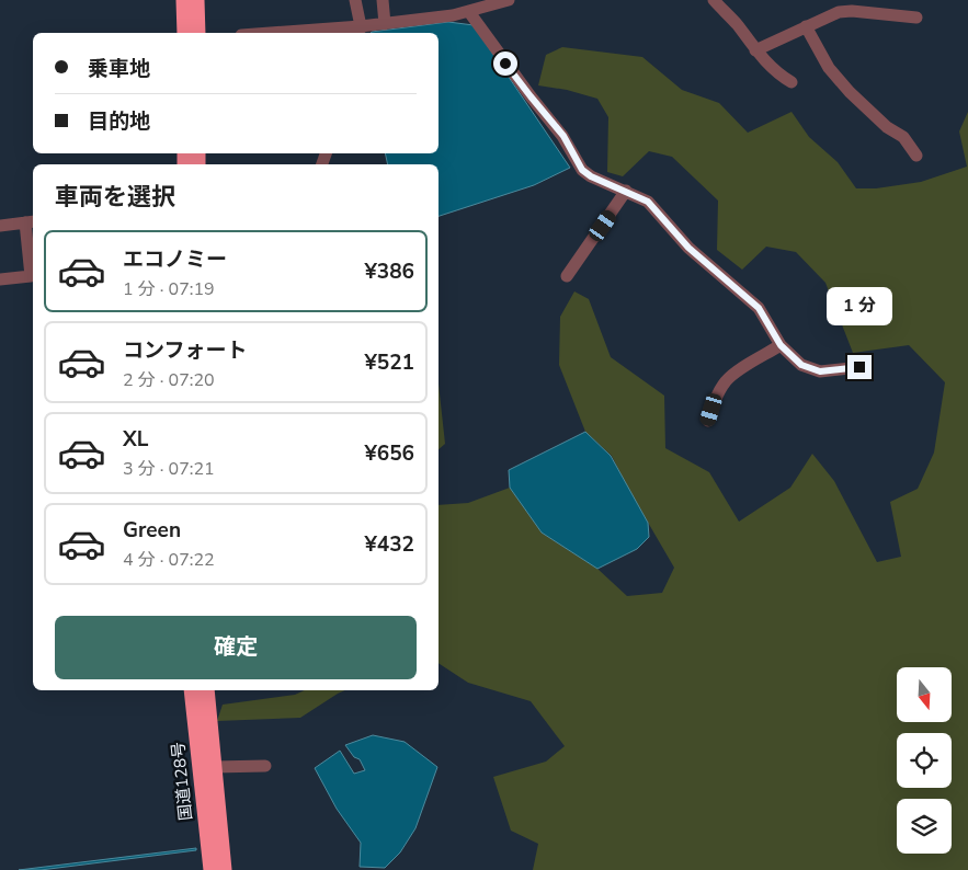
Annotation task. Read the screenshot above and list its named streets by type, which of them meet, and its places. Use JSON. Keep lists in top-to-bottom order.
{
  "streets": {
    "highway": ["国道128号"]
  },
  "north": "bottom",
  "page": {
    "banner": ["乗車地", "目的地"],
    "heading": "車両を選択",
    "list": [
      {
        "name": "エコノミー",
        "note": "1 分 · 07:19",
        "value": "¥386"
      },
      {
        "name": "コンフォート",
        "note": "2 分 · 07:20",
        "value": "¥521"
      },
      {
        "name": "XL",
        "note": "3 分 · 07:21",
        "value": "¥656"
      },
      {
        "name": "Green",
        "note": "4 分 · 07:22",
        "value": "¥432"
      }
    ],
    "bubble": "1 分",
    "buttons": "確定"
  }
}
